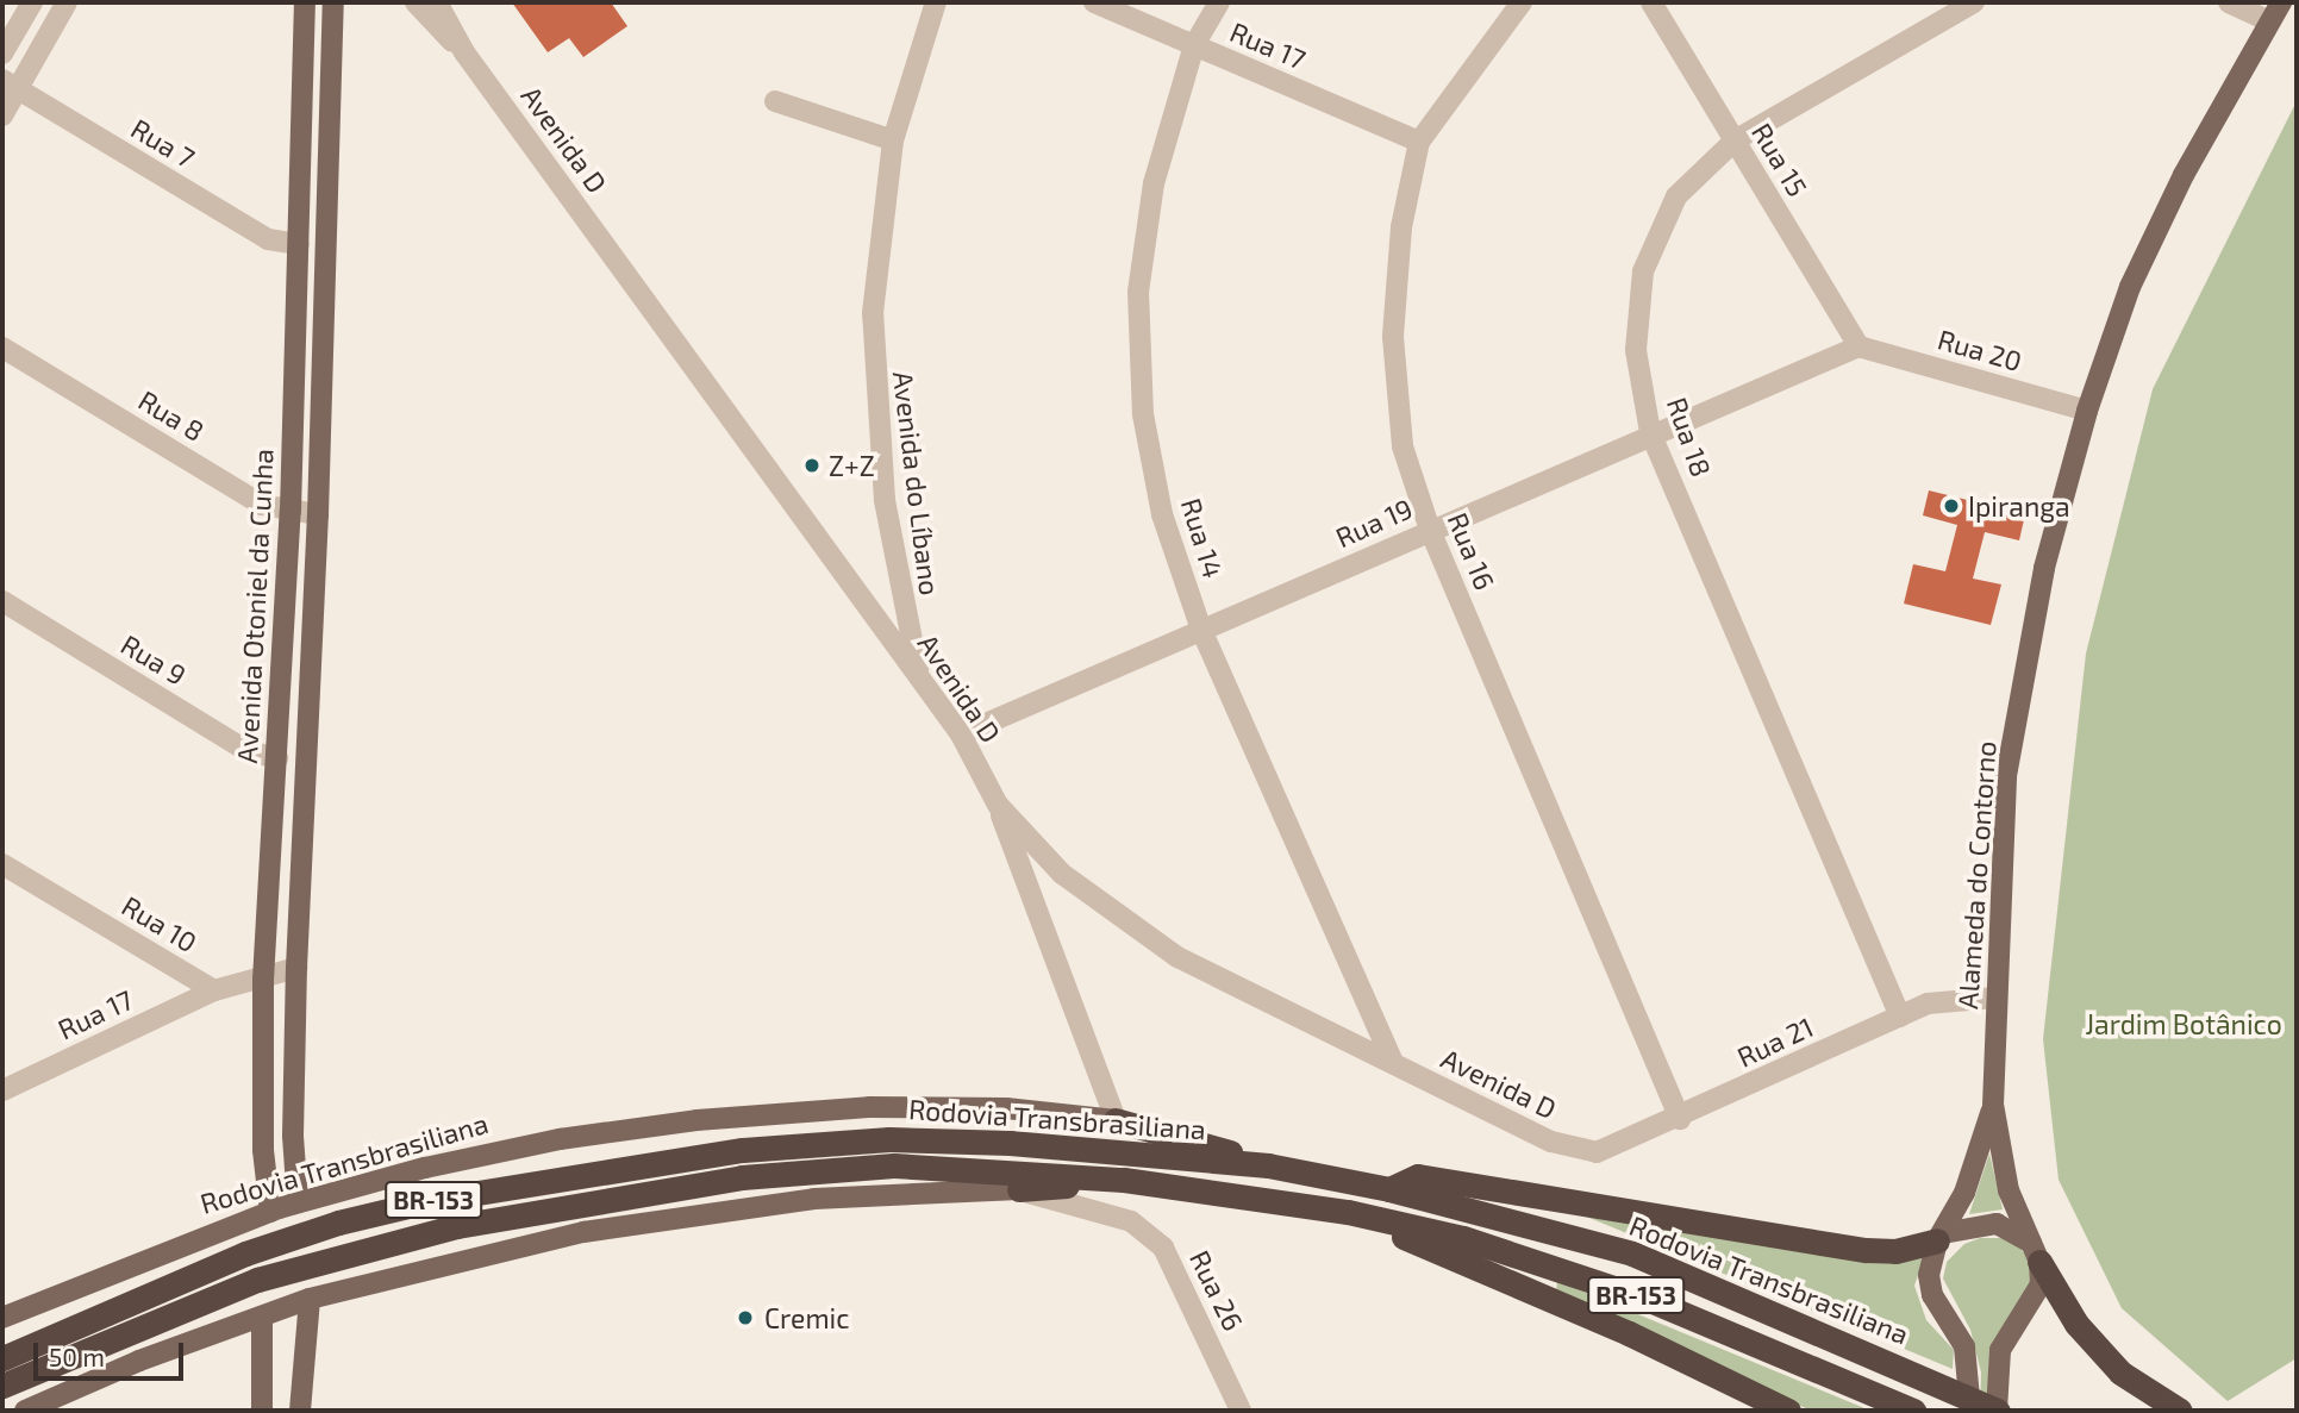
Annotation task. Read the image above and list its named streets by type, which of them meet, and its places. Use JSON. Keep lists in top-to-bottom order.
{
  "streets": {
    "highway": ["Rodovia Transbrasiliana", "BR-153"],
    "main road": ["Avenida Otoniel da Cunha", "Alameda do Contorno"],
    "street": [
      "Rua 17",
      "Avenida D",
      "Rua 7",
      "Rua 15",
      "Rua 20",
      "Rua 8",
      "Rua 18",
      "Avenida do Líbano",
      "Rua 19",
      "Rua 14",
      "Rua 16",
      "Rua 9",
      "Rua 10",
      "Rua 21",
      "Rua 26"
    ]
  },
  "crossings": [
    ["Rua 17", "Rua 14"],
    ["Rua 17", "Rua 16"],
    ["Rua 17", "Rua 10"],
    ["Avenida D", "Avenida do Líbano"],
    ["Avenida D", "Rua 19"],
    ["Avenida D", "Rua 14"],
    ["Avenida D", "Rua 21"],
    ["Rua 7", "Avenida Otoniel da Cunha"],
    ["Rua 15", "Rua 20"],
    ["Rua 15", "Rua 18"],
    ["Rua 15", "Rua 19"],
    ["Rua 20", "Rua 19"],
    ["Rua 20", "Alameda do Contorno"],
    ["Rua 8", "Avenida Otoniel da Cunha"],
    ["Rua 18", "Rua 19"],
    ["Rua 18", "Rua 21"],
    ["Rua 19", "Rua 14"],
    ["Rua 19", "Rua 16"],
    ["Rua 16", "Rua 21"],
    ["Avenida Otoniel da Cunha", "Rua 9"],
    ["Avenida Otoniel da Cunha", "Rodovia Transbrasiliana"],
    ["Alameda do Contorno", "Rua 21"]
  ],
  "parks": ["Jardim Botânico"],
  "places": ["Z+Z", "Ipiranga", "Cremic"],
  "scale_bar": "50 m"
}
